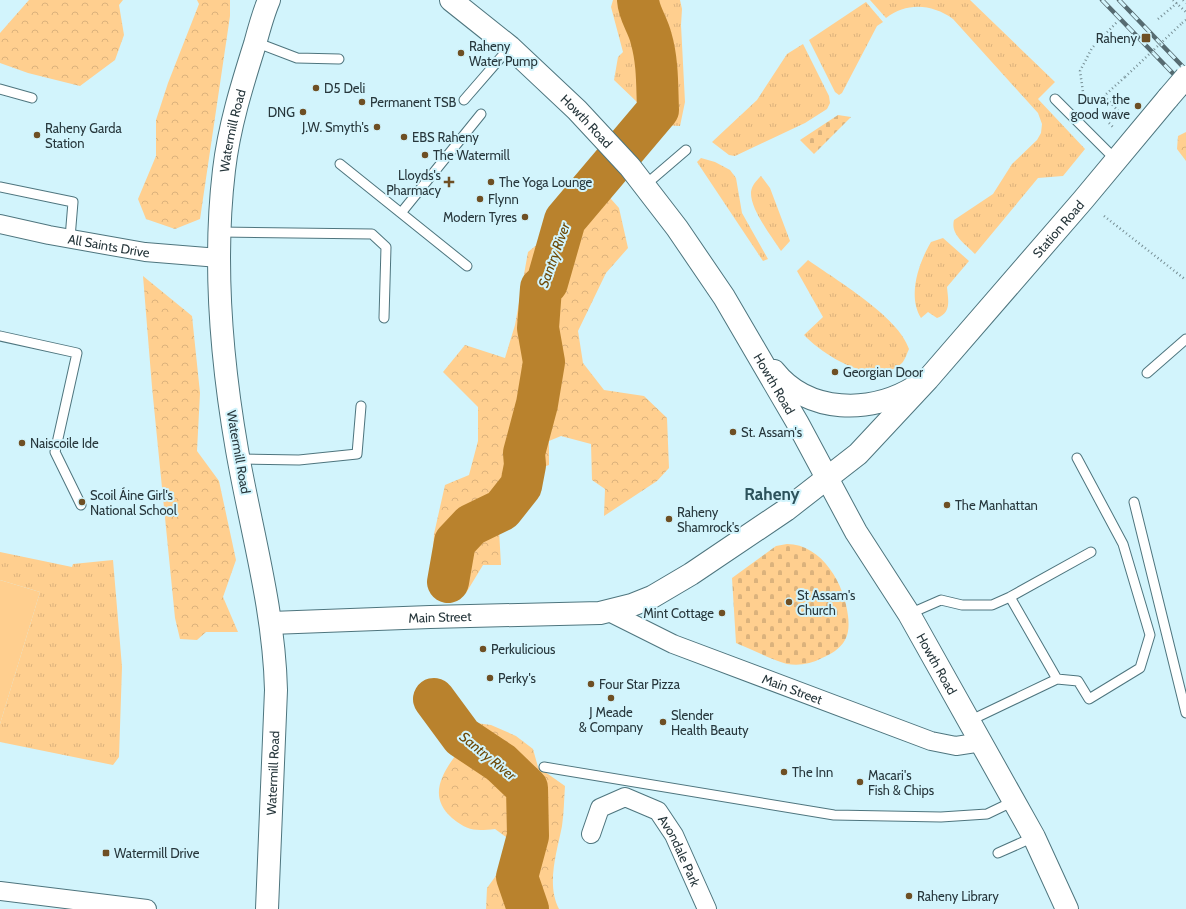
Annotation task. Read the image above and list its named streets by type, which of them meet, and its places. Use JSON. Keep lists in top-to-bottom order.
{
  "streets": {
    "main road": [
      "Howth Road",
      "Watermill Road",
      "Station Road",
      "Main Street"
    ],
    "street": ["All Saints Drive", "Avondale Park"]
  },
  "crossings": [
    ["Howth Road", "Station Road"],
    ["Howth Road", "Main Street"],
    ["Watermill Road", "All Saints Drive"],
    ["Watermill Road", "Main Street"],
    ["Station Road", "Main Street"]
  ],
  "districts": ["Raheny"],
  "water": ["Santry River"],
  "places": {
    "transit": ["Raheny", "Watermill Drive"],
    "other": [
      "Raheny Water Pump",
      "D5 Deli",
      "Permanent TSB",
      "Duva, the good wave",
      "DNG",
      "J.W. Smyth's",
      "Raheny Garda Station",
      "EBS Raheny",
      "The Watermill",
      "The Yoga Lounge",
      "Flynn",
      "Modern Tyres",
      "Georgian Door",
      "St. Assam's",
      "Naiscoile Ide",
      "Scoil Áine Girl's National School",
      "The Manhattan",
      "Raheny Shamrock's",
      "St Assam's Church",
      "Mint Cottage",
      "Perkulicious",
      "Perky's",
      "Four Star Pizza",
      "J Meade & Company",
      "Slender Health Beauty",
      "The Inn",
      "Macari's Fish & Chips",
      "Raheny Library"
    ],
    "health": ["Lloyds's Pharmacy"]
  }
}
